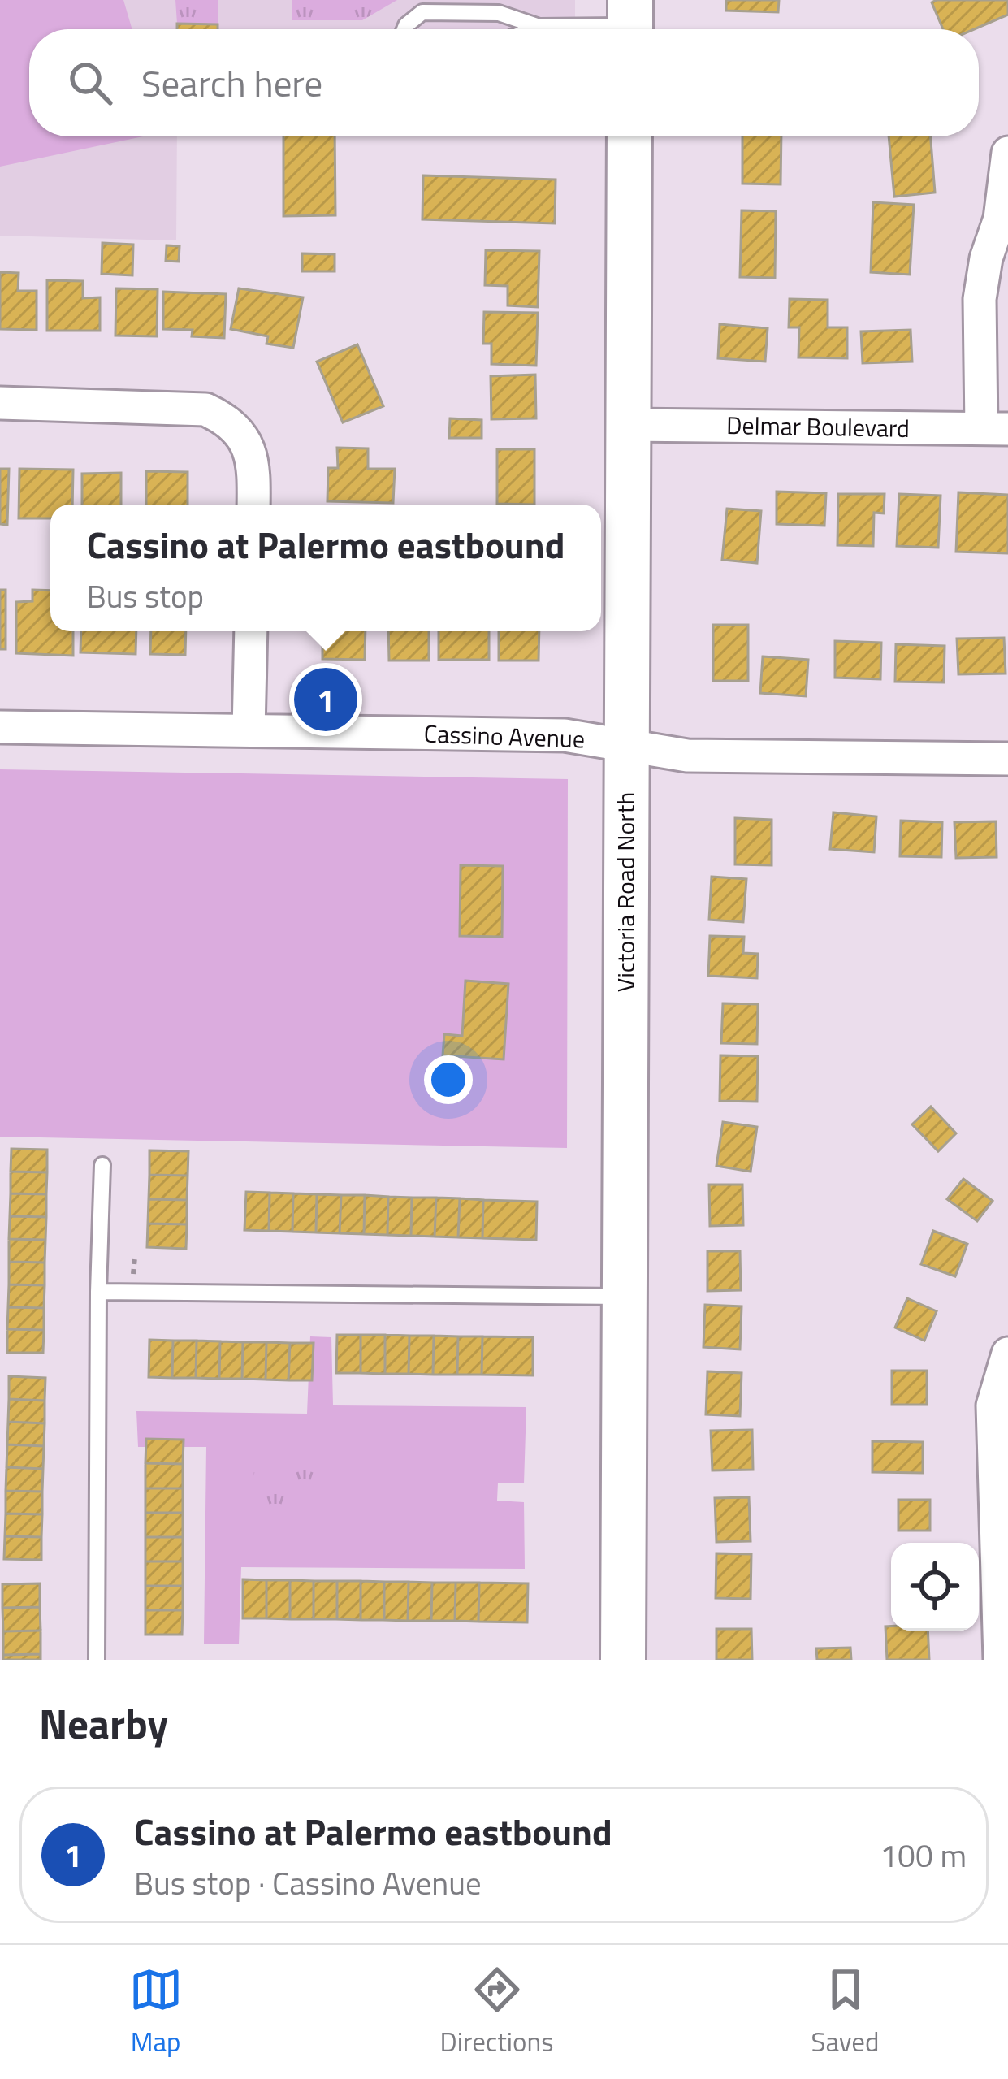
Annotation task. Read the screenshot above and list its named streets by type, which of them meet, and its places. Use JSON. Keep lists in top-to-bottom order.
{
  "streets": {
    "main road": ["Victoria Road North"],
    "street": ["Delmar Boulevard", "Cassino Avenue"]
  },
  "crossings": [
    ["Delmar Boulevard", "Victoria Road North"],
    ["Cassino Avenue", "Victoria Road North"]
  ],
  "page": {
    "search": "Search here",
    "popup": ["Cassino at Palermo eastbound", "Bus stop"],
    "pins": "1",
    "heading": "Nearby",
    "list": [
      {
        "mark": "1",
        "name": "Cassino at Palermo eastbound",
        "note": "Bus stop · Cassino Avenue",
        "value": "100 m"
      }
    ],
    "nav": ["Map", "Directions", "Saved"]
  }
}
